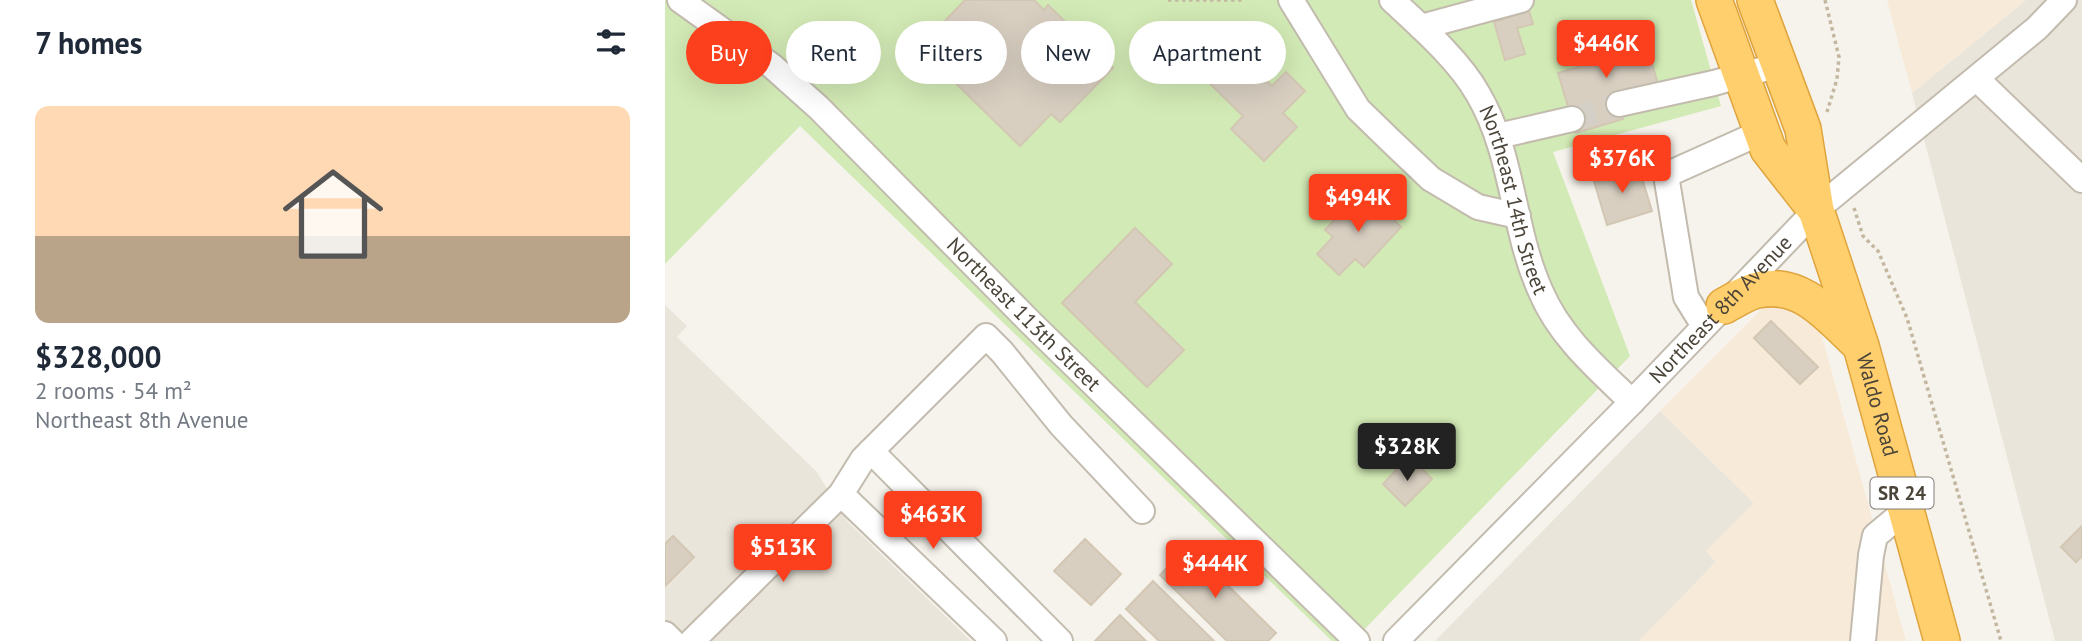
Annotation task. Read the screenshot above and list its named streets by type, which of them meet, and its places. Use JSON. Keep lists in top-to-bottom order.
{
  "streets": {
    "highway": ["Waldo Road", "SR 24"],
    "street": ["Northeast 14th Street", "Northeast 8th Avenue", "Northeast 113th Street"]
  },
  "crossings": [
    ["Northeast 14th Street", "Northeast 8th Avenue"],
    ["Northeast 8th Avenue", "Waldo Road"]
  ],
  "page": {
    "heading": "7 homes",
    "price": [
      "$446K",
      "$376K",
      "$494K",
      "$328K",
      "$463K",
      "$513K",
      "$444K"
    ],
    "chip": [
      "Buy",
      "Rent",
      "Filters",
      "New",
      "Apartment"
    ],
    "list": [
      {
        "name": "$328,000",
        "note": "2 rooms · 54 m² · Northeast 8th Avenue"
      }
    ]
  }
}
